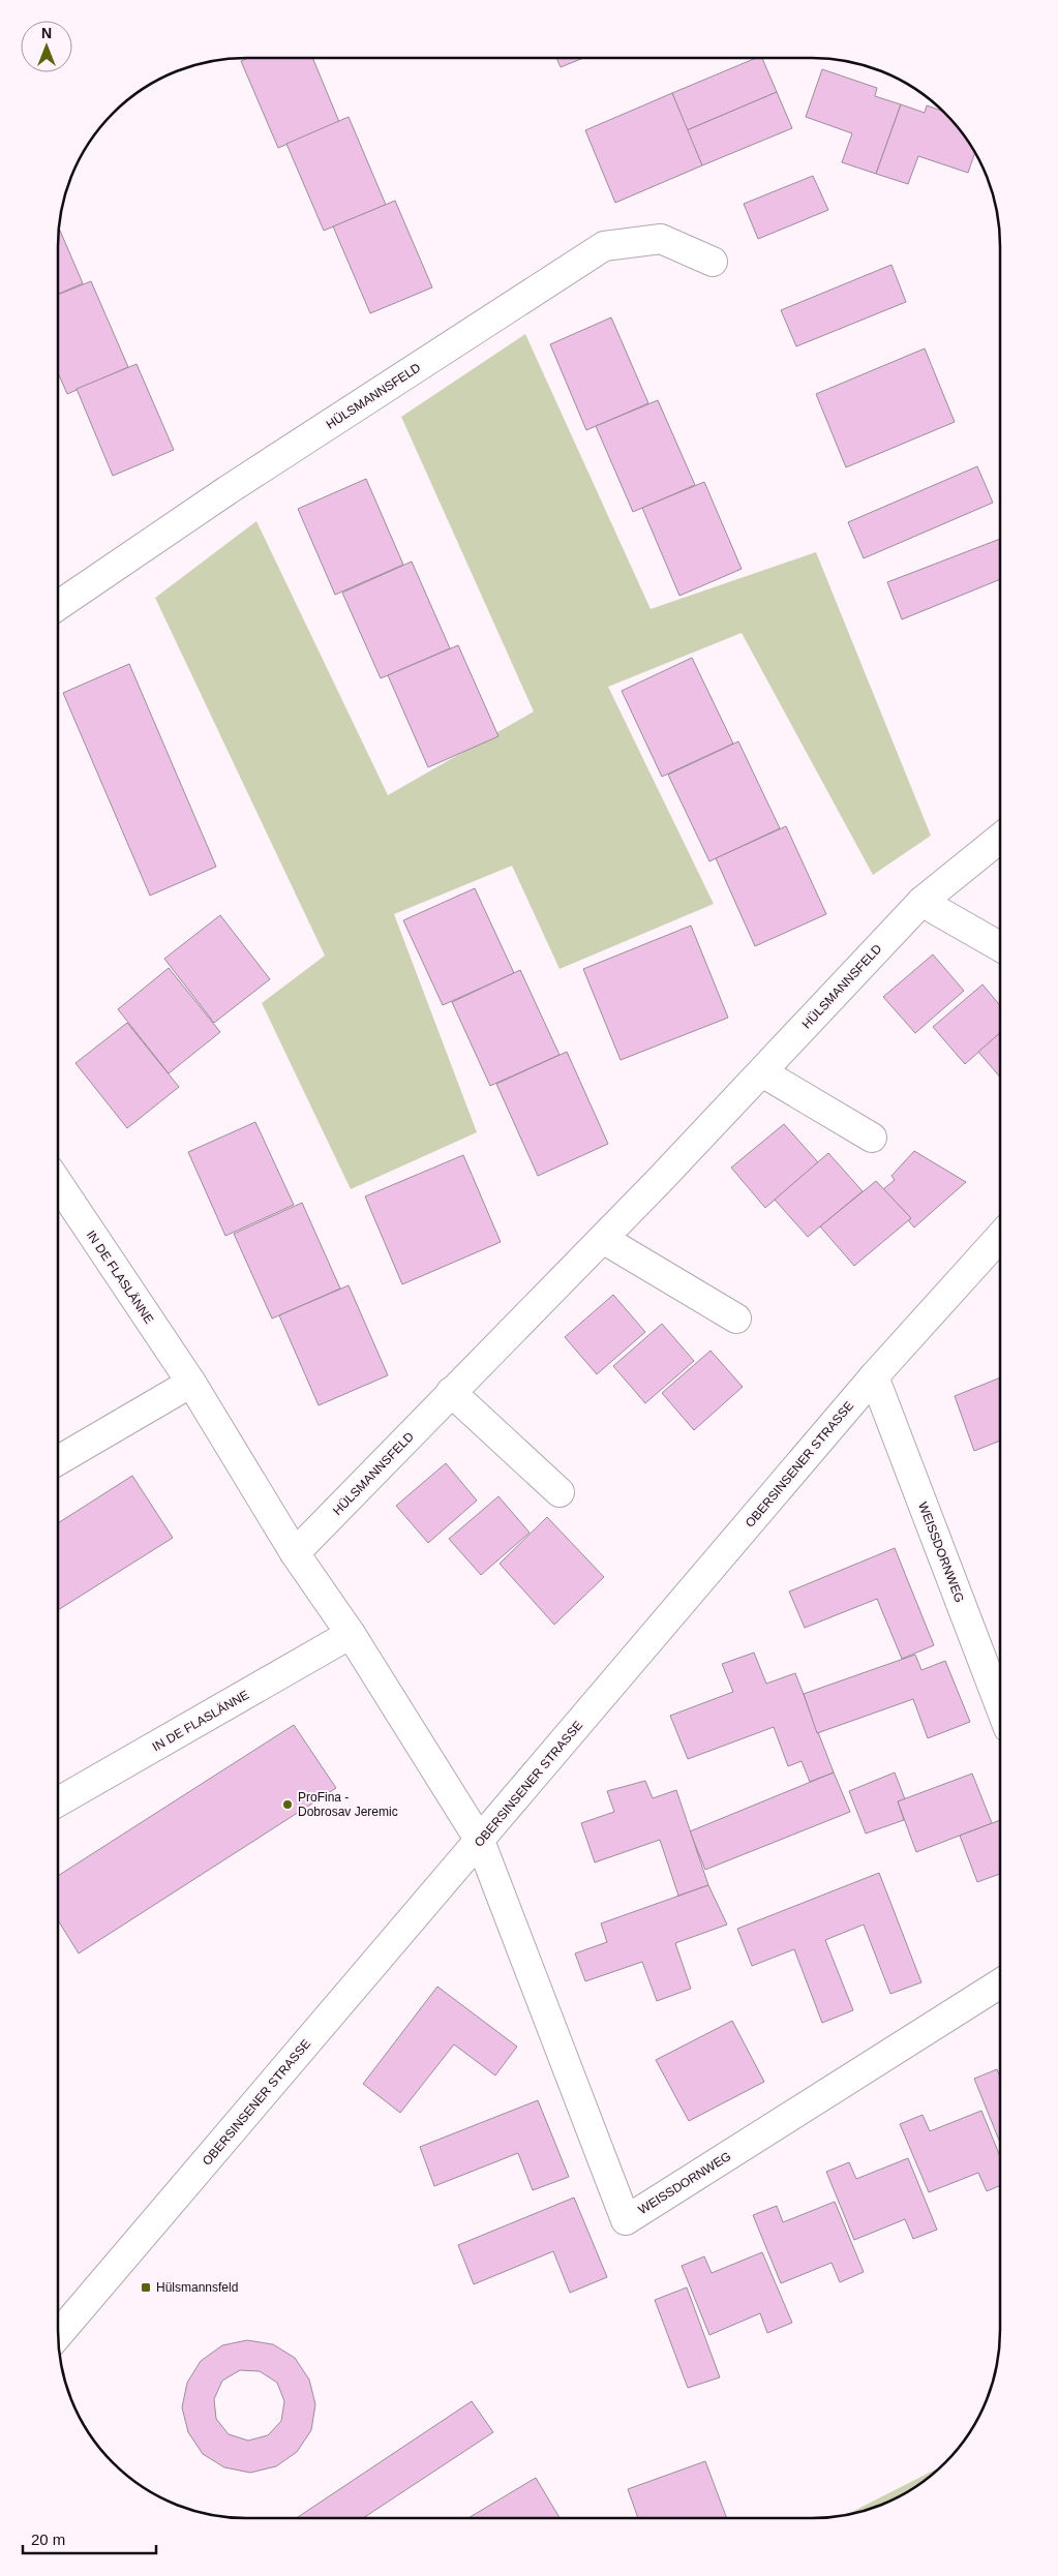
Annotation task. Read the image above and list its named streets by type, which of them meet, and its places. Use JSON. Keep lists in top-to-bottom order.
{
  "streets": {
    "street": [
      "HÜLSMANNSFELD",
      "IN DE FLASLÄNNE",
      "OBERSINSENER STRASSE",
      "WEISSDORNWEG"
    ]
  },
  "crossings": [
    ["HÜLSMANNSFELD", "IN DE FLASLÄNNE"],
    ["IN DE FLASLÄNNE", "OBERSINSENER STRASSE"],
    ["IN DE FLASLÄNNE", "WEISSDORNWEG"],
    ["OBERSINSENER STRASSE", "WEISSDORNWEG"]
  ],
  "places": {
    "other": ["ProFina - Dobrosav Jeremic"],
    "transit": ["Hülsmannsfeld"]
  },
  "scale_bar": "20 m",
  "north": "top"
}
